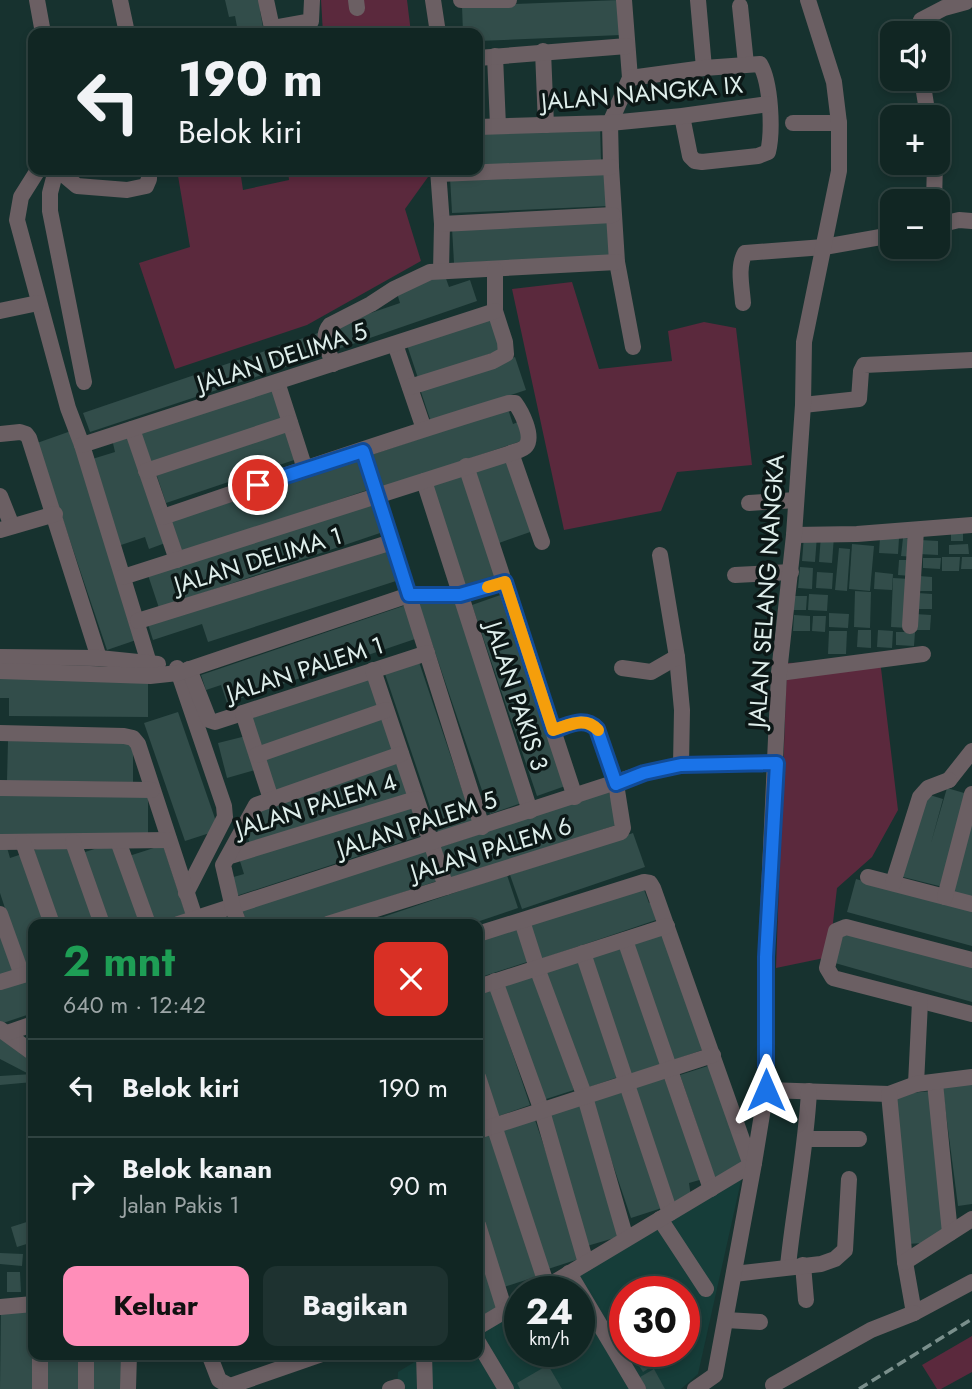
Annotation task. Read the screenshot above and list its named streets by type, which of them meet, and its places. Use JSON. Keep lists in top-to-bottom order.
{
  "streets": {
    "street": [
      "JALAN NANGKA IX",
      "JALAN DELIMA 5",
      "JALAN DELIMA 1",
      "JALAN SELANG NANGKA",
      "JALAN PALEM 1",
      "JALAN PAKIS 3",
      "JALAN PALEM 4",
      "JALAN PALEM 5",
      "JALAN PALEM 6"
    ]
  },
  "crossings": [
    ["JALAN SELANG NANGKA", "JALAN PALEM 5"],
    ["JALAN PAKIS 3", "JALAN PALEM 5"],
    ["JALAN PALEM 5", "JALAN PALEM 6"]
  ],
  "page": {
    "map_buttons": ["+", "−"],
    "turn": ["190 m", "Belok kiri"],
    "heading": ["2 mnt", "640 m · 12:42"],
    "list": [
      {
        "name": "Belok kiri",
        "value": "190 m"
      },
      {
        "name": "Belok kanan",
        "note": "Jalan Pakis 1",
        "value": "90 m"
      }
    ],
    "buttons": ["Keluar", "Bagikan"],
    "speed": "24 km/h",
    "limit": "30"
  }
}
